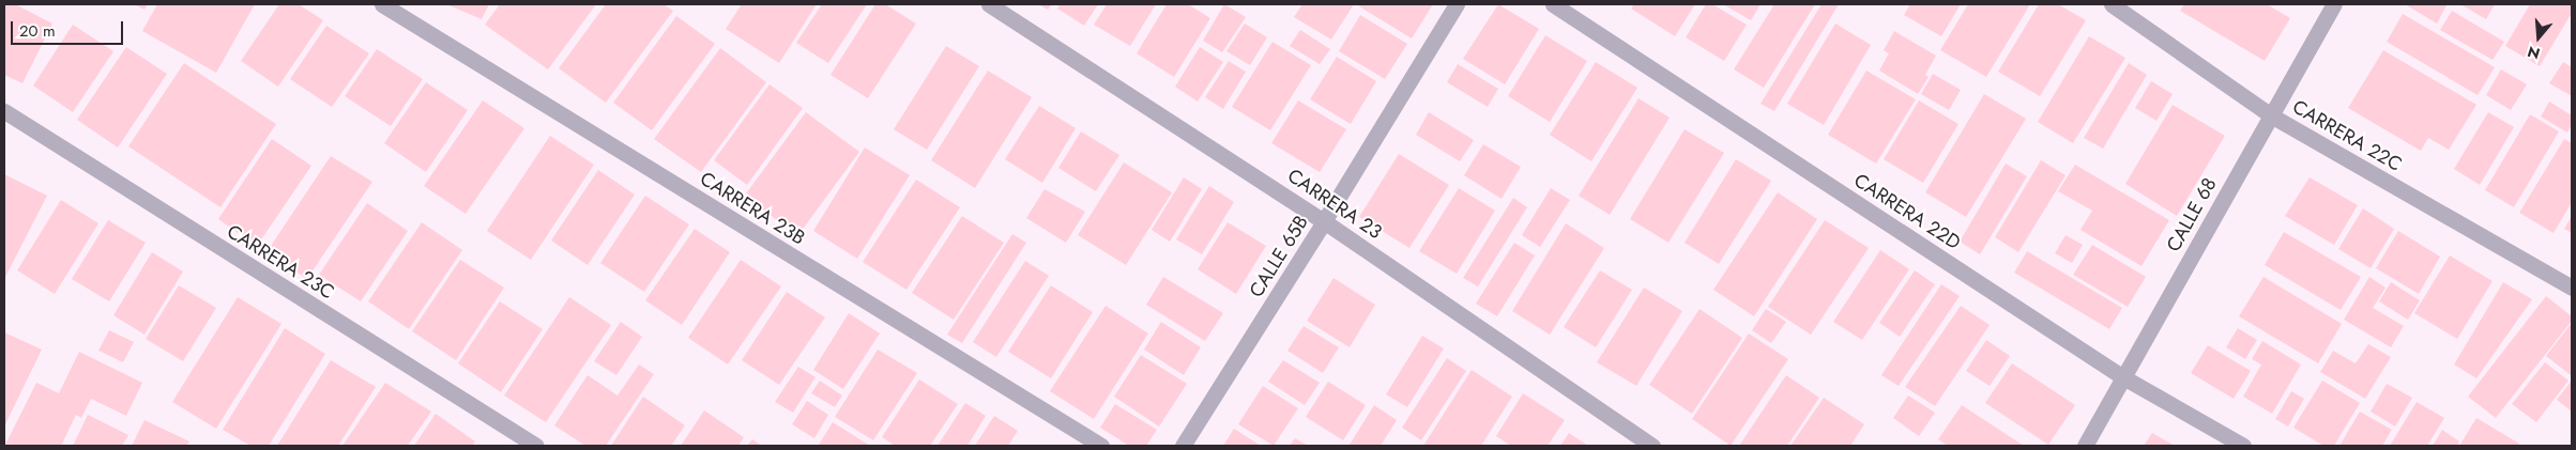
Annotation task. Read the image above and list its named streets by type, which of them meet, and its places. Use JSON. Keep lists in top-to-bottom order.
{
  "streets": {
    "street": [
      "CARRERA 22C",
      "CARRERA 23",
      "CARRERA 23B",
      "CARRERA 22D",
      "CALLE 68",
      "CALLE 65B",
      "CARRERA 23C"
    ]
  },
  "crossings": [
    ["CARRERA 22C", "CALLE 68"],
    ["CARRERA 23", "CALLE 65B"],
    ["CARRERA 22D", "CALLE 68"]
  ],
  "scale_bar": "20 m",
  "north": "bottom"
}
